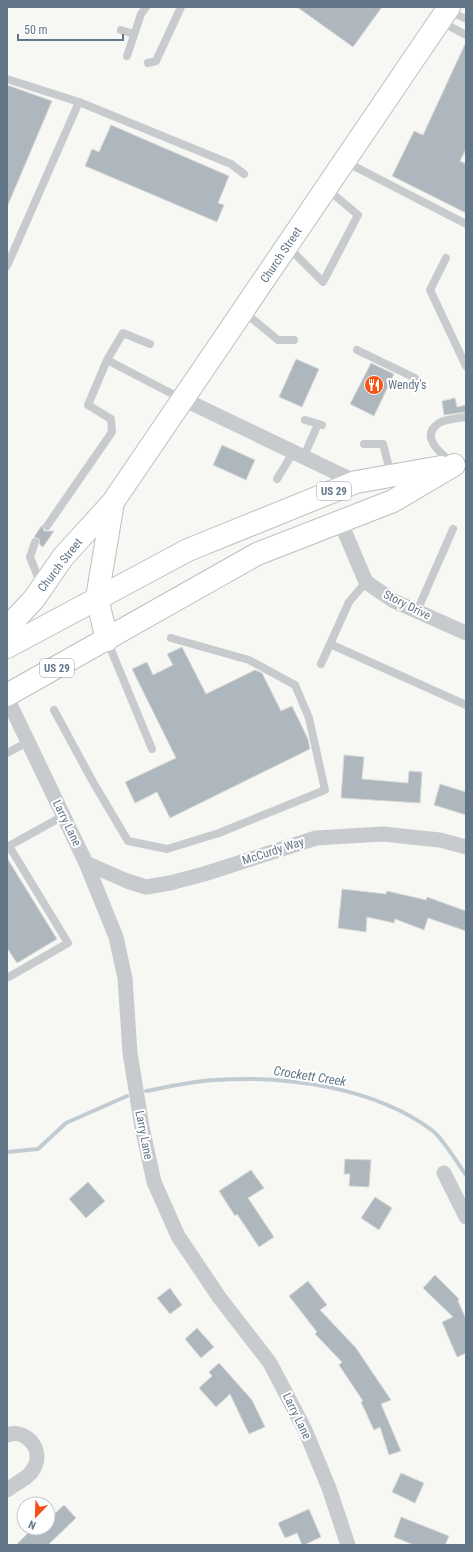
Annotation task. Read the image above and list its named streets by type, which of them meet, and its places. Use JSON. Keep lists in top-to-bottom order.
{
  "streets": {
    "main road": ["Church Street", "US 29"],
    "street": ["Story Drive", "Larry Lane", "McCurdy Way"]
  },
  "crossings": [
    ["Church Street", "US 29"],
    ["Larry Lane", "McCurdy Way"]
  ],
  "water": ["Crockett Creek"],
  "places": {
    "restaurant": ["Wendy's"]
  },
  "scale_bar": "50 m",
  "north": "bottom left"
}
